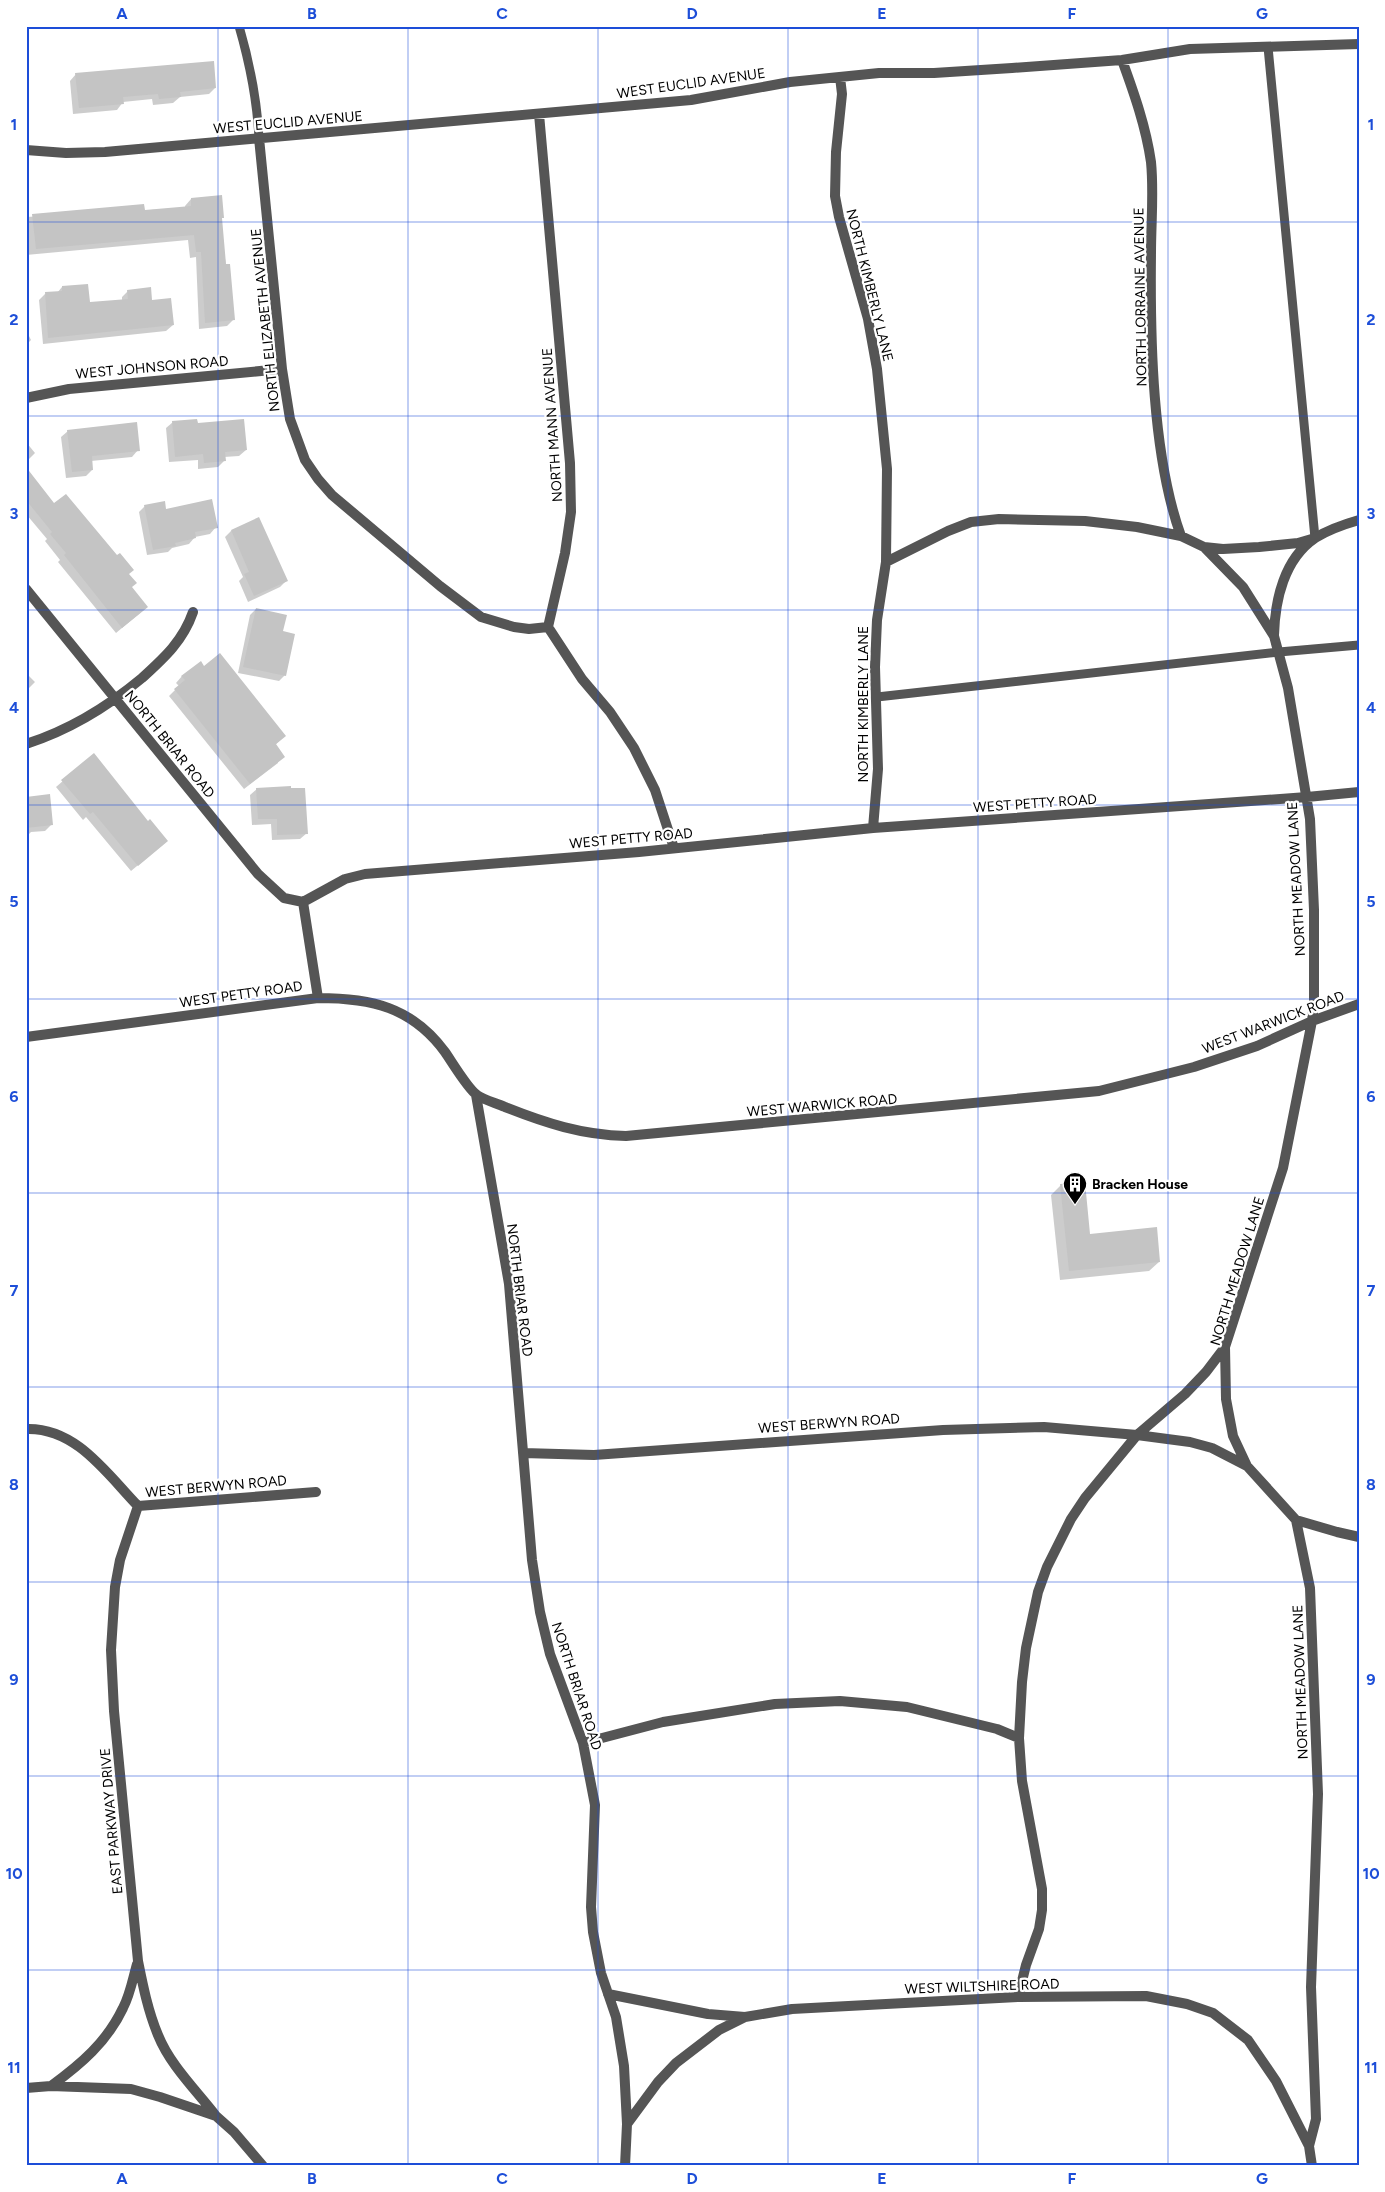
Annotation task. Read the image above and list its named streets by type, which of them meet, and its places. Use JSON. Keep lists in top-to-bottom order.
{
  "streets": {
    "street": [
      "WEST EUCLID AVENUE",
      "NORTH KIMBERLY LANE",
      "NORTH LORRAINE AVENUE",
      "NORTH ELIZABETH AVENUE",
      "WEST JOHNSON ROAD",
      "NORTH MANN AVENUE",
      "NORTH BRIAR ROAD",
      "WEST PETTY ROAD",
      "NORTH MEADOW LANE",
      "WEST WARWICK ROAD",
      "WEST BERWYN ROAD",
      "EAST PARKWAY DRIVE",
      "WEST WILTSHIRE ROAD"
    ]
  },
  "crossings": [
    ["WEST EUCLID AVENUE", "NORTH KIMBERLY LANE"],
    ["WEST EUCLID AVENUE", "NORTH LORRAINE AVENUE"],
    ["WEST EUCLID AVENUE", "NORTH ELIZABETH AVENUE"],
    ["WEST EUCLID AVENUE", "NORTH MANN AVENUE"],
    ["NORTH KIMBERLY LANE", "WEST PETTY ROAD"],
    ["NORTH ELIZABETH AVENUE", "WEST JOHNSON ROAD"],
    ["NORTH ELIZABETH AVENUE", "NORTH MANN AVENUE"],
    ["NORTH BRIAR ROAD", "WEST PETTY ROAD"],
    ["NORTH BRIAR ROAD", "WEST WARWICK ROAD"],
    ["NORTH BRIAR ROAD", "WEST BERWYN ROAD"],
    ["NORTH BRIAR ROAD", "WEST WILTSHIRE ROAD"],
    ["WEST PETTY ROAD", "NORTH MEADOW LANE"],
    ["NORTH MEADOW LANE", "WEST WARWICK ROAD"],
    ["NORTH MEADOW LANE", "WEST BERWYN ROAD"],
    ["NORTH MEADOW LANE", "WEST WILTSHIRE ROAD"],
    ["WEST BERWYN ROAD", "EAST PARKWAY DRIVE"]
  ],
  "places": {
    "building": ["Bracken House"]
  },
  "grid": {
    "columns": [
      "A",
      "B",
      "C",
      "D",
      "E",
      "F",
      "G"
    ],
    "rows": [
      "1",
      "2",
      "3",
      "4",
      "5",
      "6",
      "7",
      "8",
      "9",
      "10",
      "11"
    ]
  }
}
